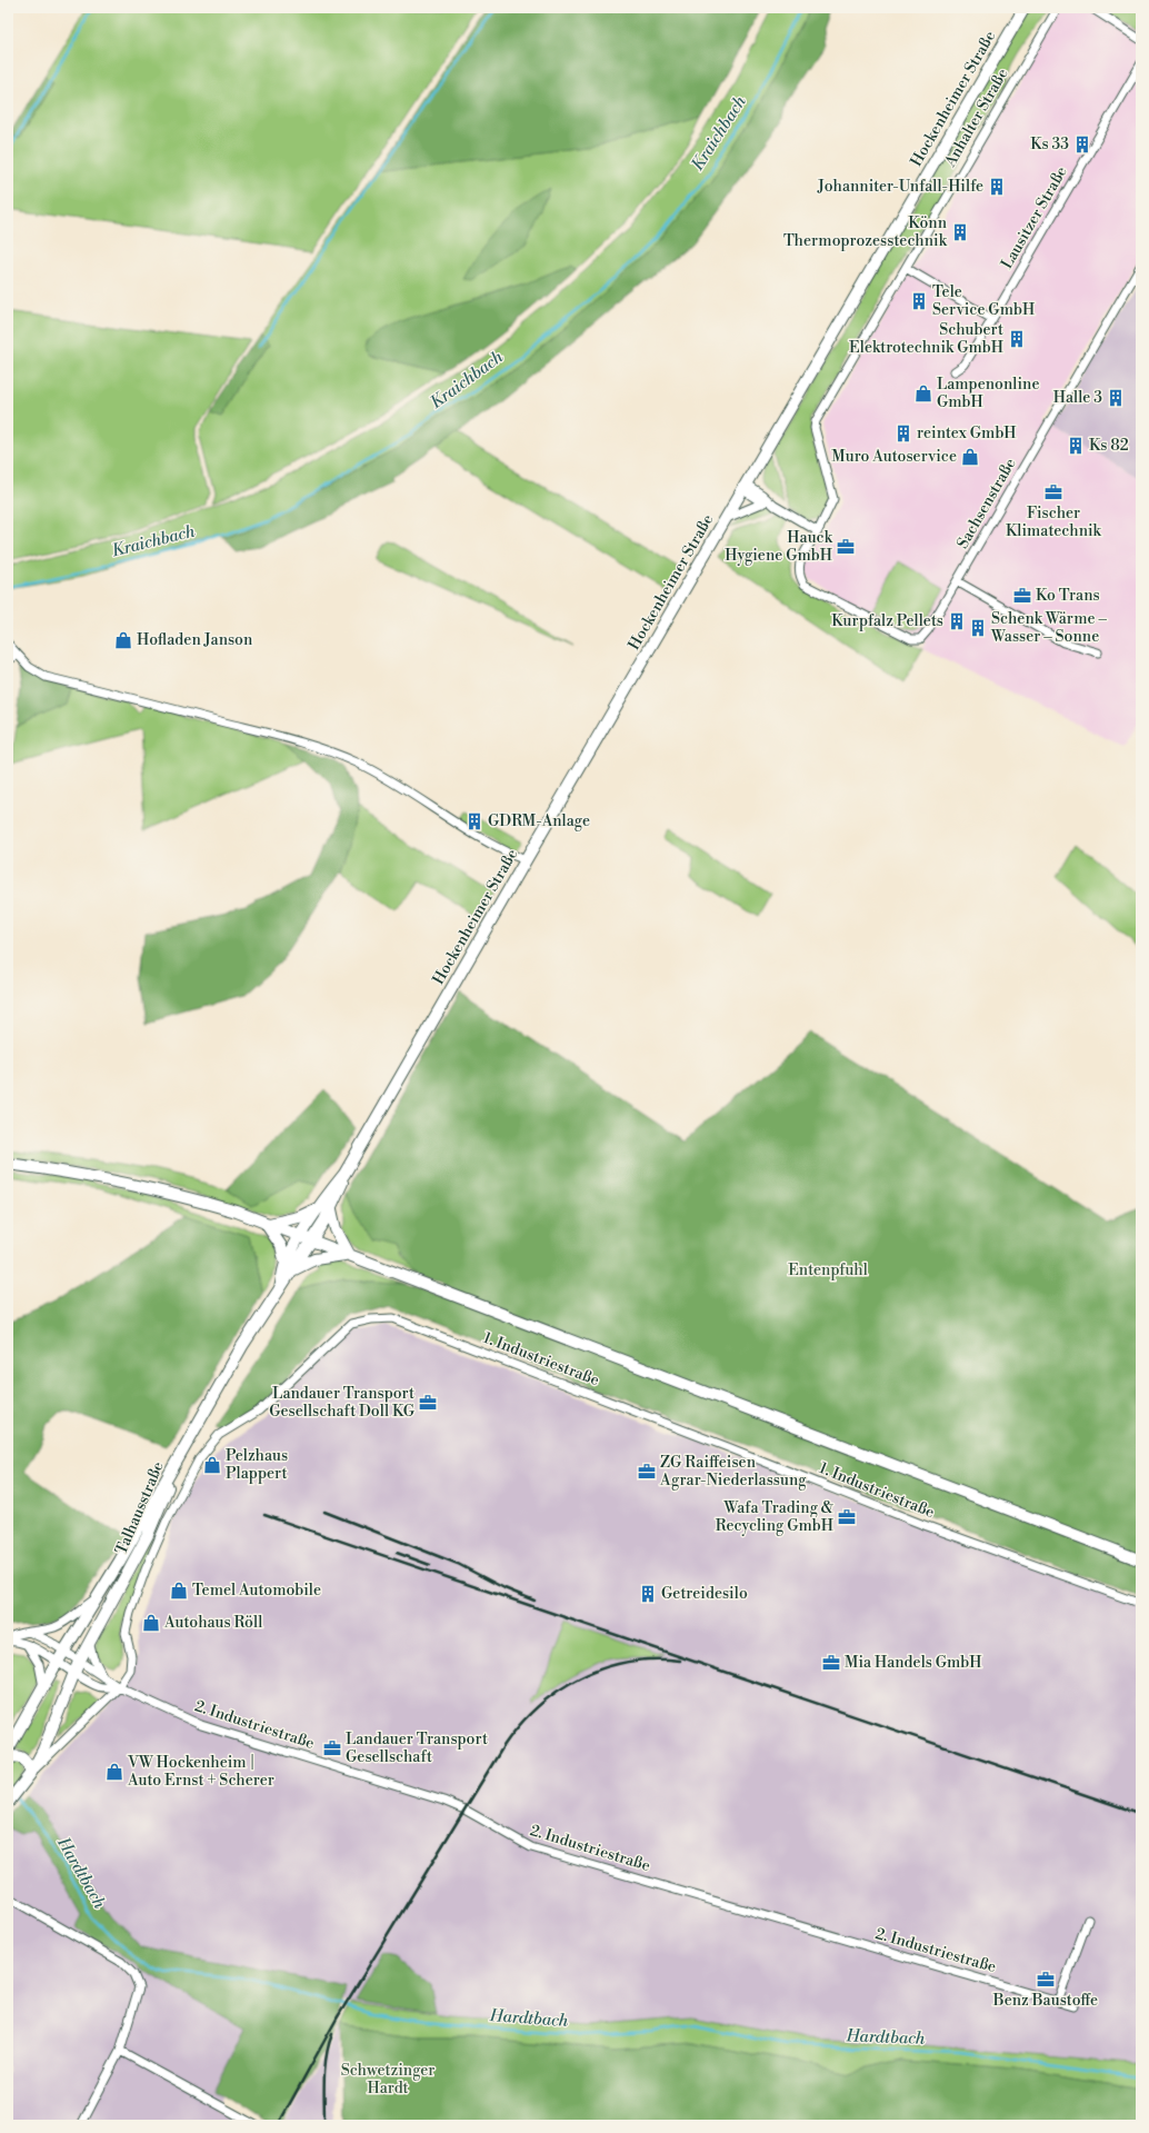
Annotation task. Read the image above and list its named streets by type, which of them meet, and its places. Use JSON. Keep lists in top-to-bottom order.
{
  "streets": {
    "main road": ["Hockenheimer Straße", "Talhausstraße"],
    "street": [
      "Anhalter Straße",
      "Lausitzer Straße",
      "Sachsenstraße",
      "1. Industriestraße",
      "2. Industriestraße"
    ]
  },
  "crossings": [
    ["Hockenheimer Straße", "Talhausstraße"],
    ["Anhalter Straße", "Sachsenstraße"],
    ["1. Industriestraße", "Talhausstraße"],
    ["1. Industriestraße", "2. Industriestraße"],
    ["Talhausstraße", "2. Industriestraße"]
  ],
  "water": ["Kraichbach", "Hardtbach"],
  "parks": ["Entenpfuhl", "Schwetzinger Hardt"],
  "places": {
    "building": [
      "Ks 33",
      "Johanniter-Unfall-Hilfe",
      "Könn Thermoprozesstechnik",
      "Tele Service GmbH",
      "Schubert Elektrotechnik GmbH",
      "Halle 3",
      "reintex GmbH",
      "Ks 82",
      "Kurpfalz Pellets",
      "Schenk Wärme – Wasser – Sonne",
      "GDRM-Anlage",
      "Getreidesilo"
    ],
    "shop": [
      "Lampenonline GmbH",
      "Muro Autoservice",
      "Hofladen Janson",
      "Pelzhaus Plappert",
      "Temel Automobile",
      "Autohaus Röll",
      "VW Hockenheim | Auto Ernst + Scherer"
    ],
    "office": [
      "Fischer Klimatechnik",
      "Hauck Hygiene GmbH",
      "Ko Trans",
      "Landauer Transport Gesellschaft Doll KG",
      "ZG Raiffeisen Agrar-Niederlassung",
      "Wafa Trading & Recycling GmbH",
      "Mia Handels GmbH",
      "Landauer Transport Gesellschaft",
      "Benz Baustoffe"
    ]
  }
}
